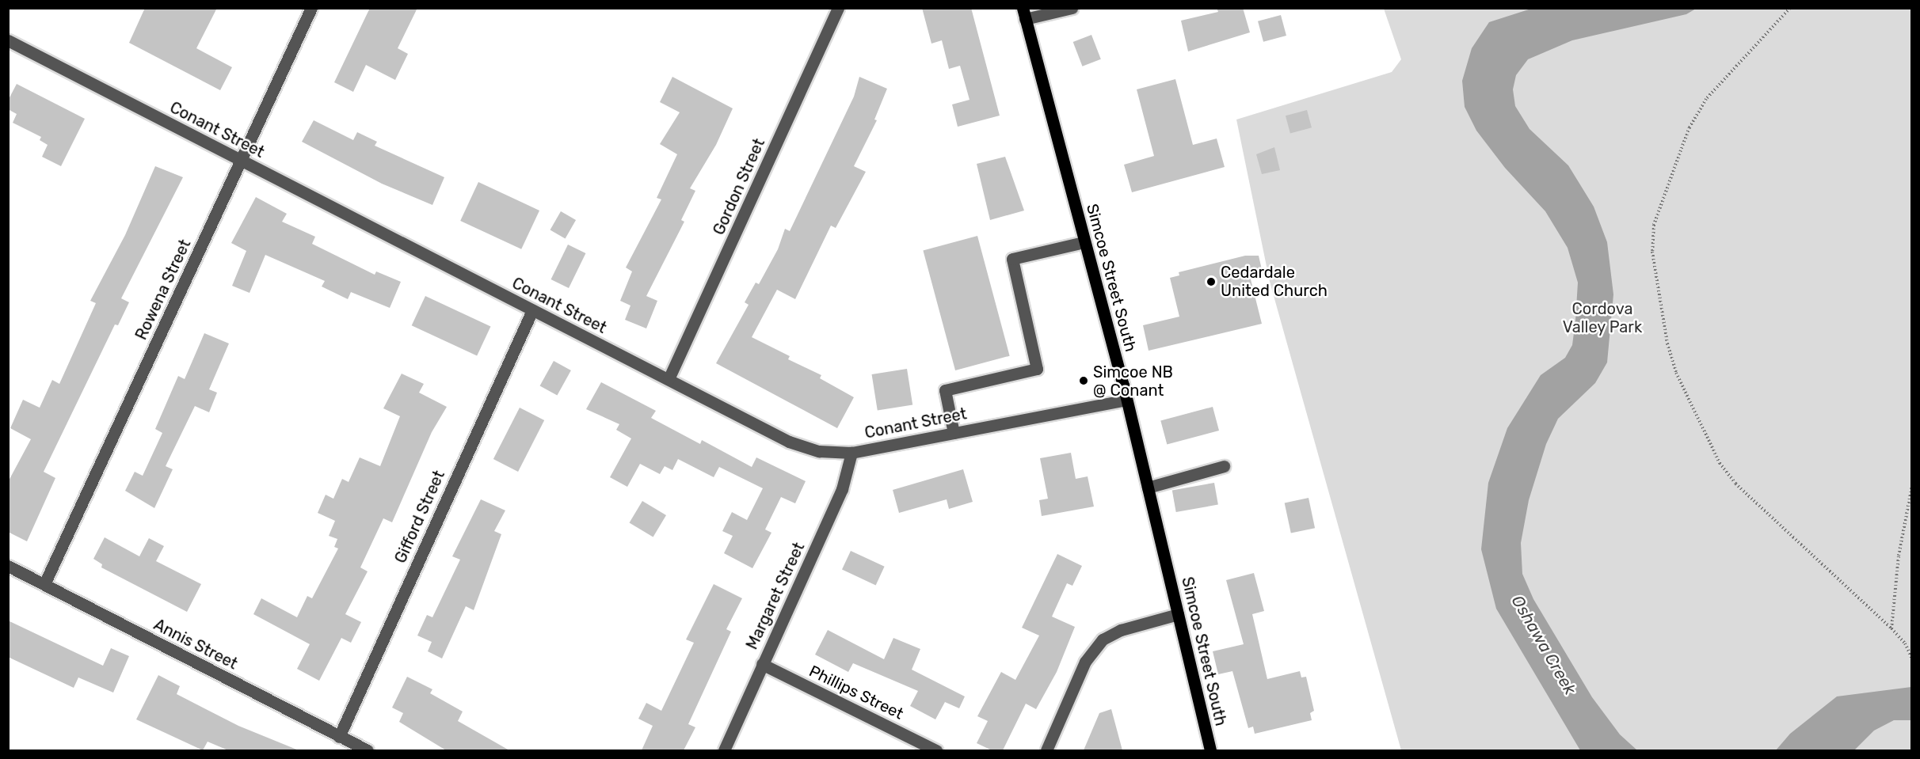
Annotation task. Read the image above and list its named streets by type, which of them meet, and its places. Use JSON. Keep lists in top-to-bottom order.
{
  "streets": {
    "main road": ["Simcoe Street South"],
    "street": [
      "Conant Street",
      "Gordon Street",
      "Rowena Street",
      "Gifford Street",
      "Margaret Street",
      "Annis Street",
      "Phillips Street"
    ]
  },
  "crossings": [
    ["Conant Street", "Gordon Street"],
    ["Conant Street", "Simcoe Street South"],
    ["Conant Street", "Rowena Street"],
    ["Conant Street", "Gifford Street"],
    ["Conant Street", "Margaret Street"],
    ["Rowena Street", "Annis Street"],
    ["Gifford Street", "Annis Street"],
    ["Margaret Street", "Phillips Street"]
  ],
  "water": ["Oshawa Creek"],
  "parks": ["Cordova Valley Park"],
  "places": ["Cedardale United Church", "Simcoe NB @ Conant"]
}
